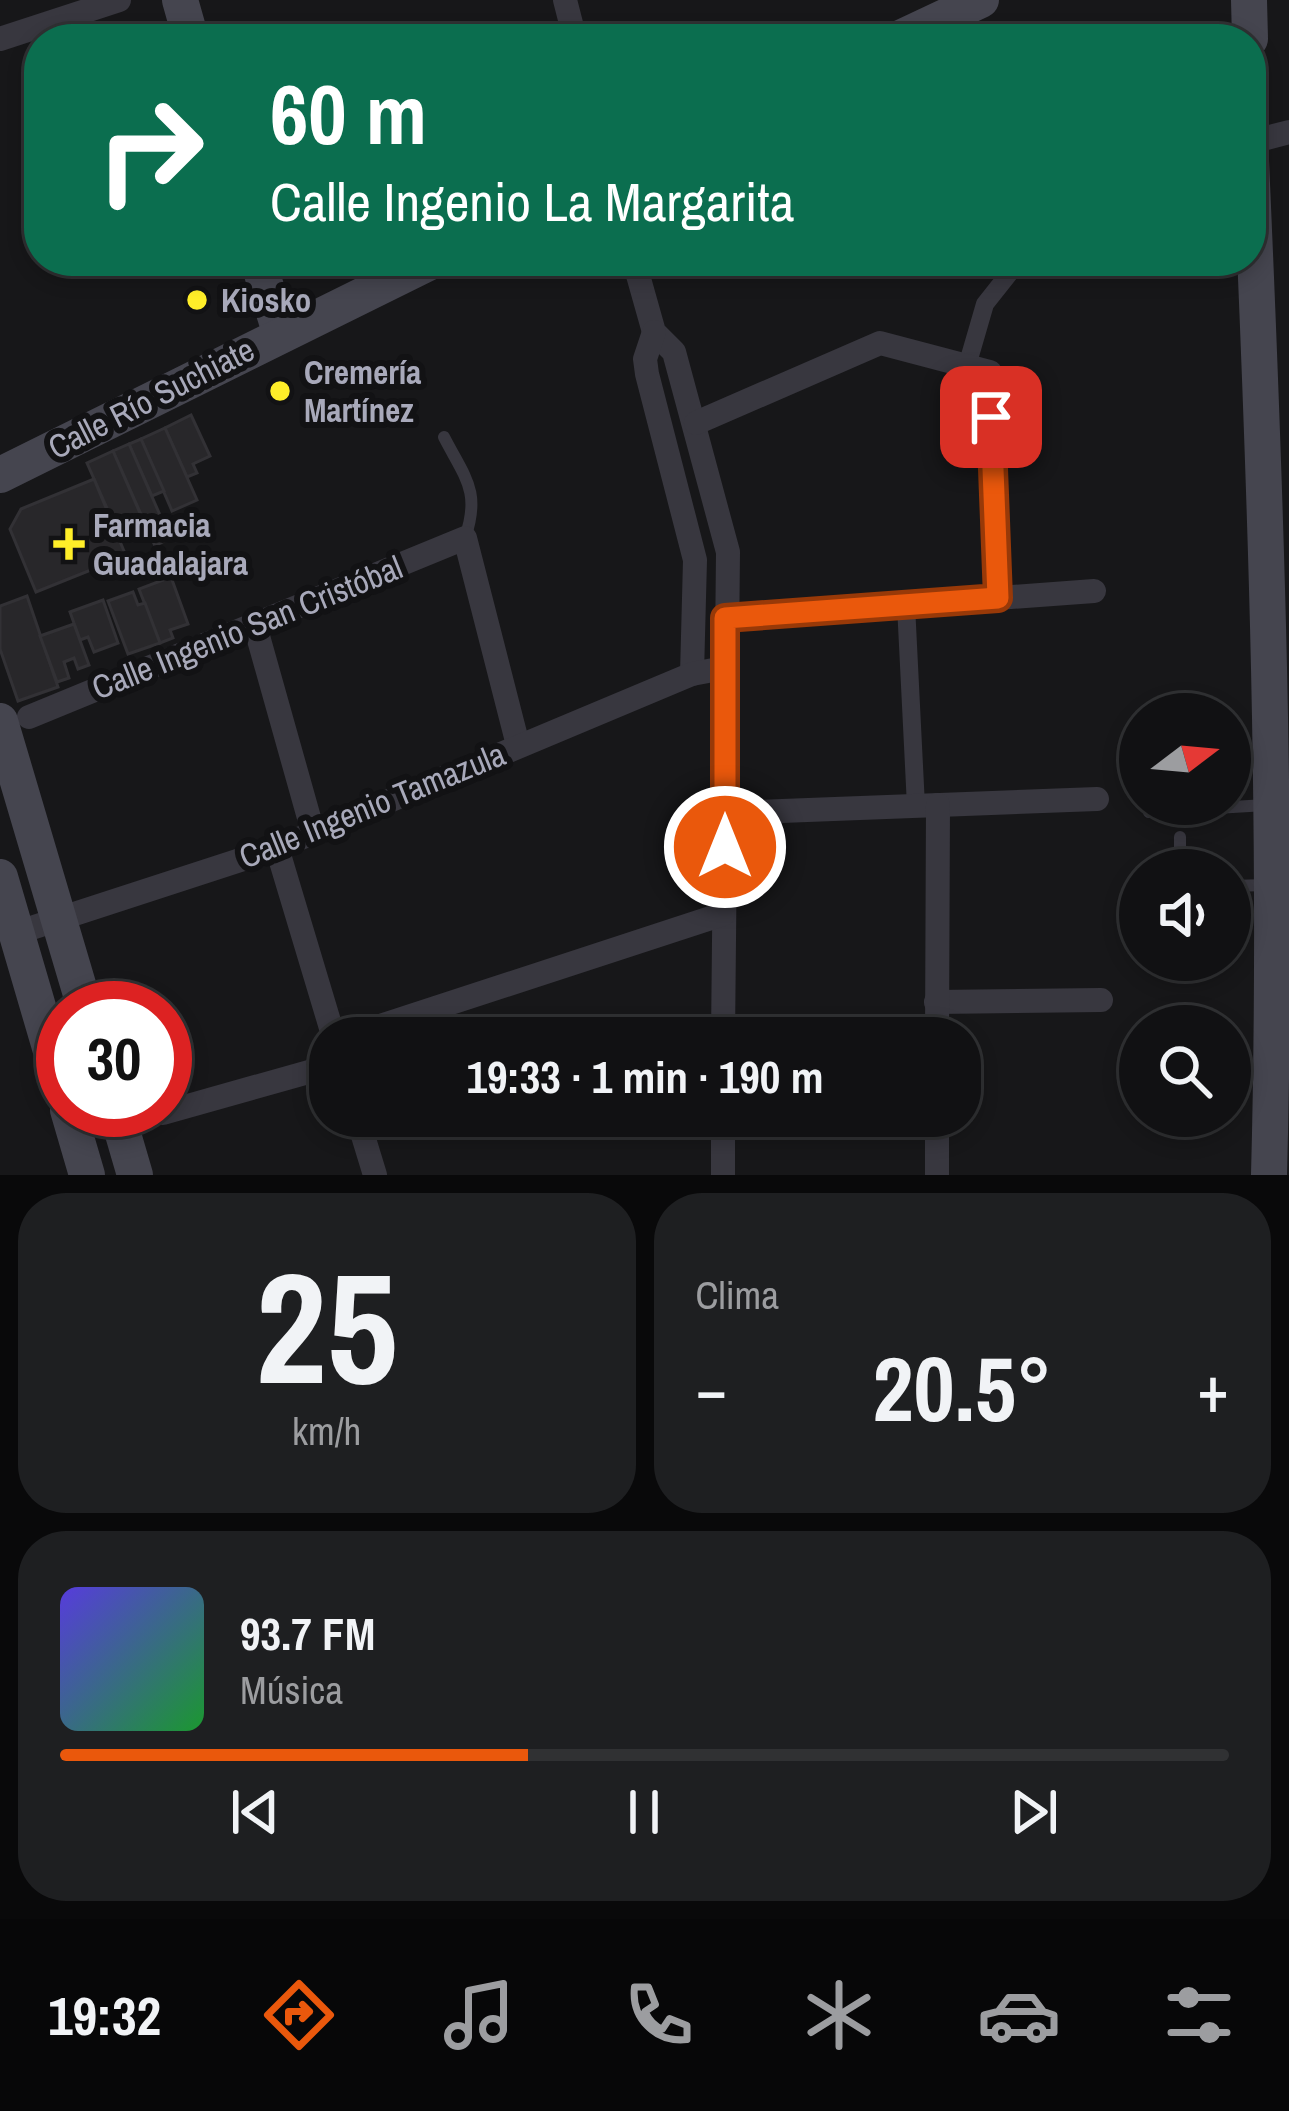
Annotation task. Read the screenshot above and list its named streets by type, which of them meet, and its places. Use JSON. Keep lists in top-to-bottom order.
{
  "streets": {
    "main road": ["Calle Río Suchiate"],
    "street": ["Calle Ingenio San Cristóbal", "Calle Ingenio Tamazula"]
  },
  "places": {
    "other": ["Kiosko", "Cremería Martínez"],
    "health": ["Farmacia Guadalajara"]
  },
  "north": "right",
  "page": {
    "turn": ["60 m", "Calle Ingenio La Margarita"],
    "limit": "30",
    "trip": "19:33 · 1 min · 190 m",
    "tile": [
      ["25", "km/h"],
      "Clima"
    ],
    "heat": ["−", "20.5°", "+"],
    "song": ["93.7 FM", "Música"],
    "tabs": "19:32"
  }
}
